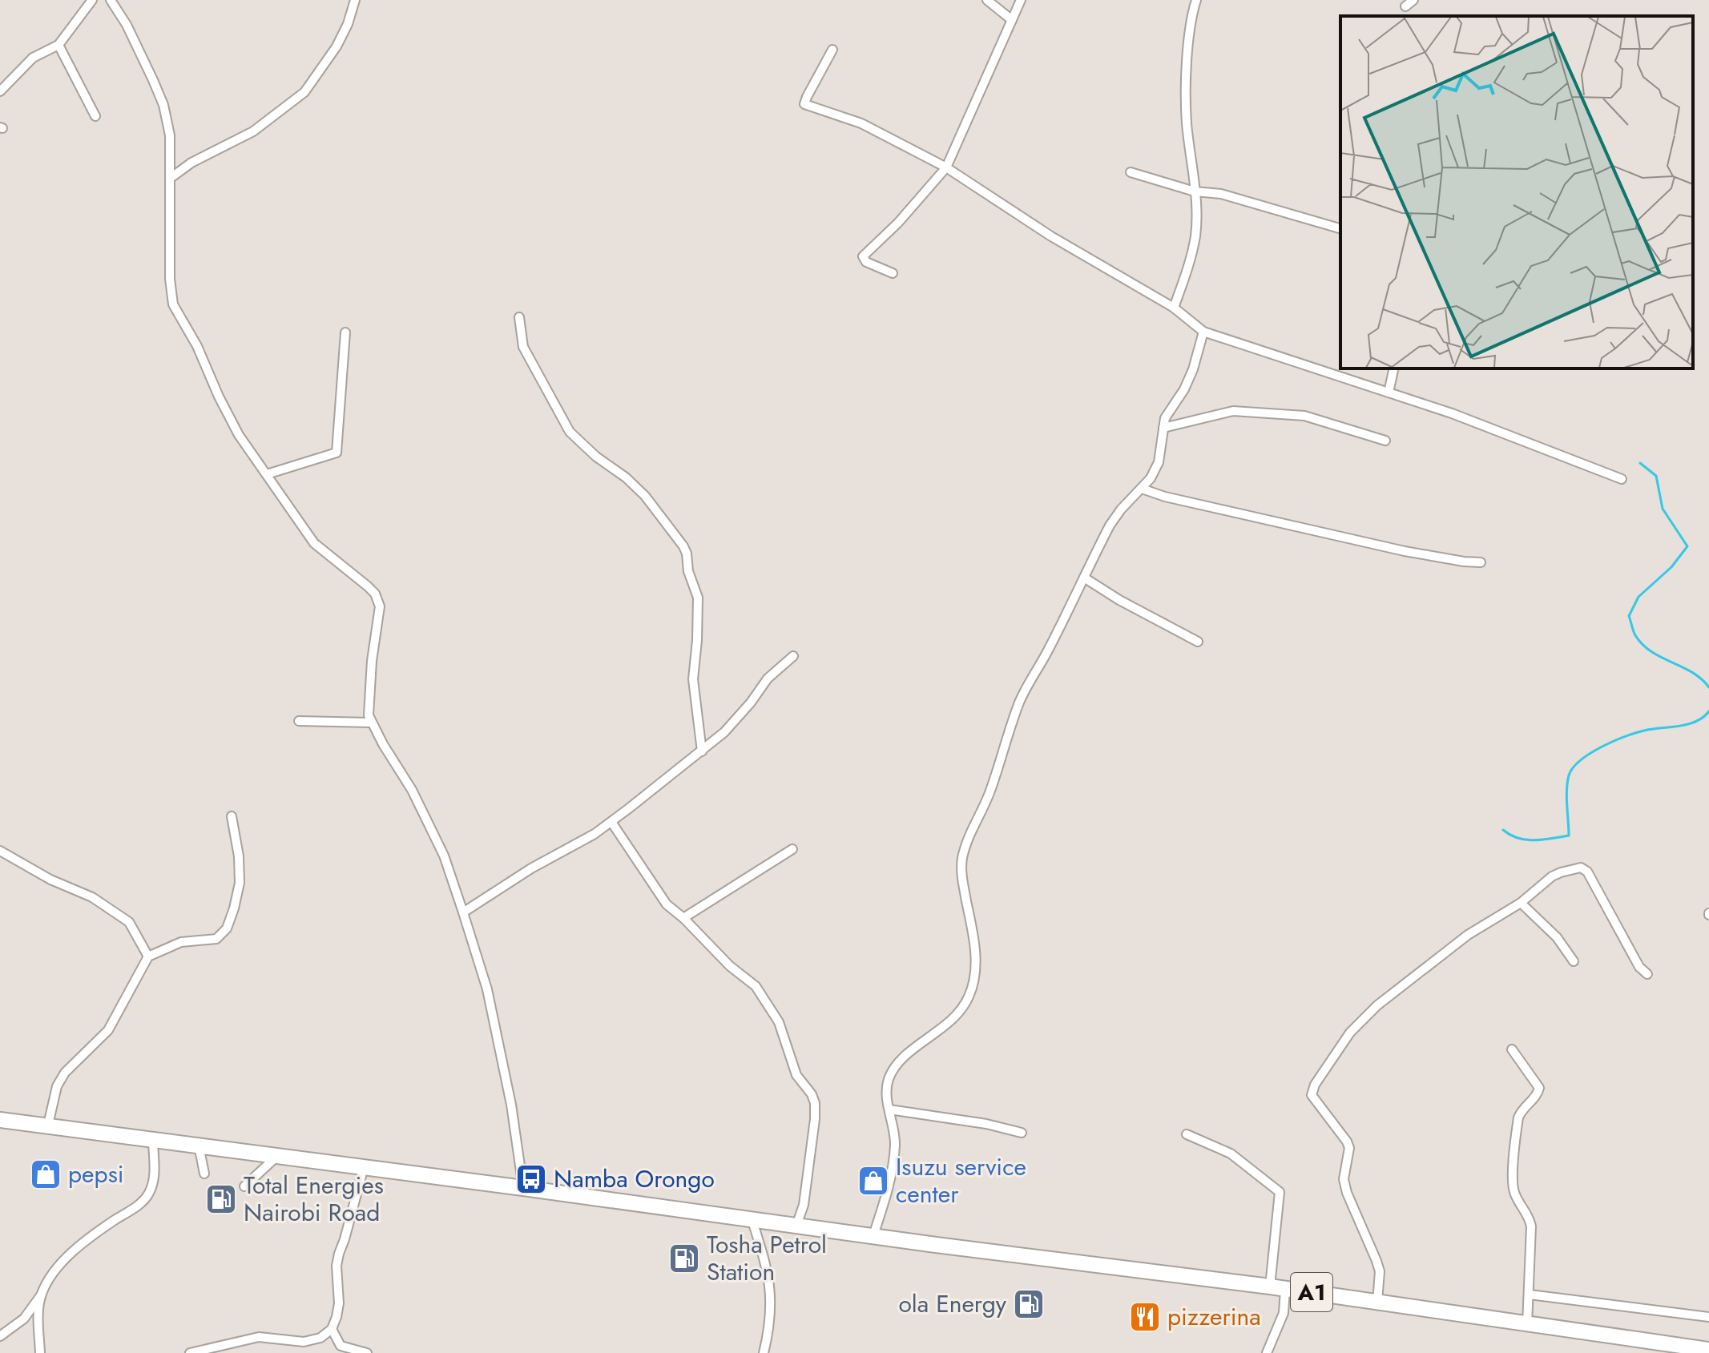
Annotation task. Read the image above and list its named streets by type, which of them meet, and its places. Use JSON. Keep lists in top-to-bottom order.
{
  "streets": {
    "highway": ["A1"]
  },
  "places": {
    "shop": ["pepsi", "Isuzu service center"],
    "bus stop": ["Namba Orongo"],
    "fuel station": ["Total Energies Nairobi Road", "Tosha Petrol Station", "ola Energy"],
    "restaurant": ["pizzerina"]
  }
}
